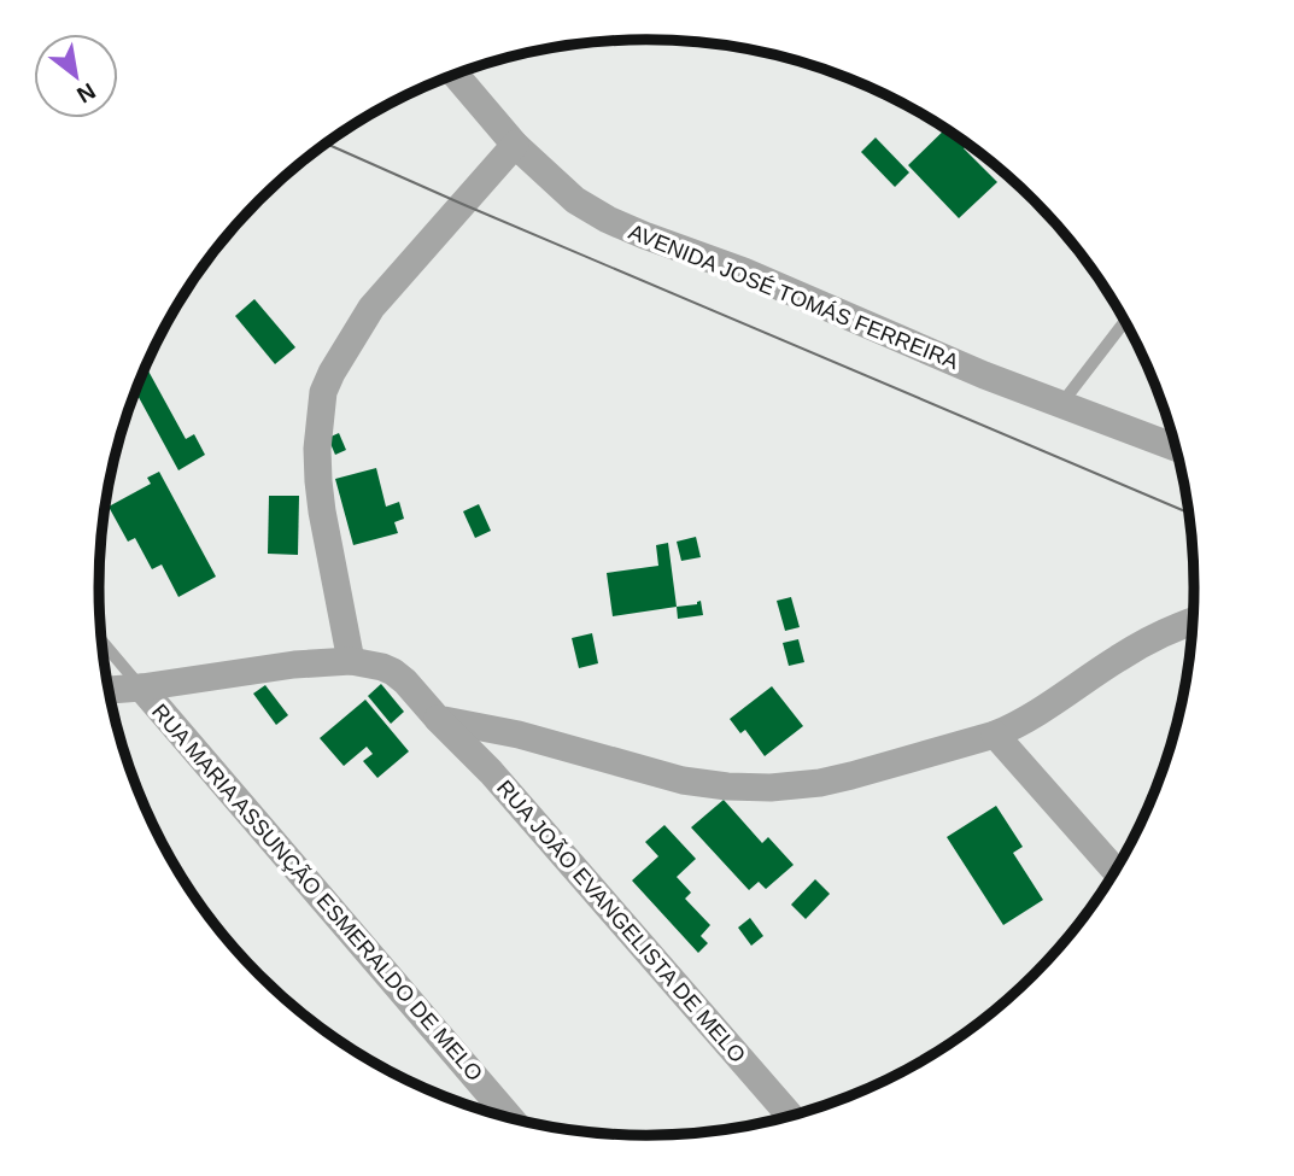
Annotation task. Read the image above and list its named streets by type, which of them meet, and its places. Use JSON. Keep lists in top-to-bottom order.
{
  "streets": {
    "street": ["AVENIDA JOSÉ TOMÁS FERREIRA", "RUA MARIA ASSUNÇÃO ESMERALDO DE MELO", "RUA JOÃO EVANGELISTA DE MELO"]
  },
  "crossings": [
    ["RUA MARIA ASSUNÇÃO ESMERALDO DE MELO", "RUA JOÃO EVANGELISTA DE MELO"]
  ],
  "north": "bottom right"
}
